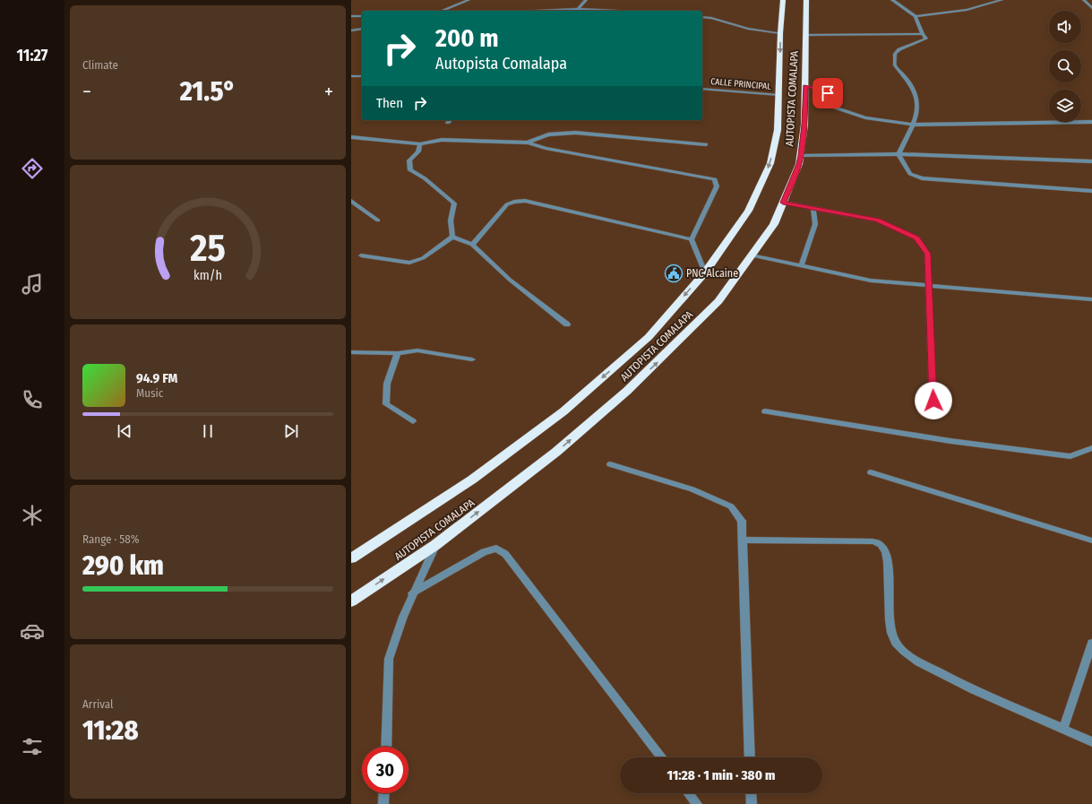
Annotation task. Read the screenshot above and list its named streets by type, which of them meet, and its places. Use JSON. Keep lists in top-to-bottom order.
{
  "streets": {
    "highway": ["AUTOPISTA COMALAPA"],
    "street": ["CALLE PRINCIPAL"]
  },
  "crossings": [
    ["CALLE PRINCIPAL", "AUTOPISTA COMALAPA"]
  ],
  "places": {
    "public building": ["PNC Alcaine"]
  },
  "page": {
    "tabs": "11:27",
    "tile": [
      "Climate",
      ["Range · 58%", "290 km"],
      ["Arrival", "11:28"]
    ],
    "turn": ["200 m", "Autopista Comalapa"],
    "heat": ["−", "21.5°", "+"],
    "then": "Then",
    "song": ["94.9 FM", "Music"],
    "limit": "30",
    "trip": "11:28 · 1 min · 380 m",
    "gauge": ["25", "km/h"]
  }
}
